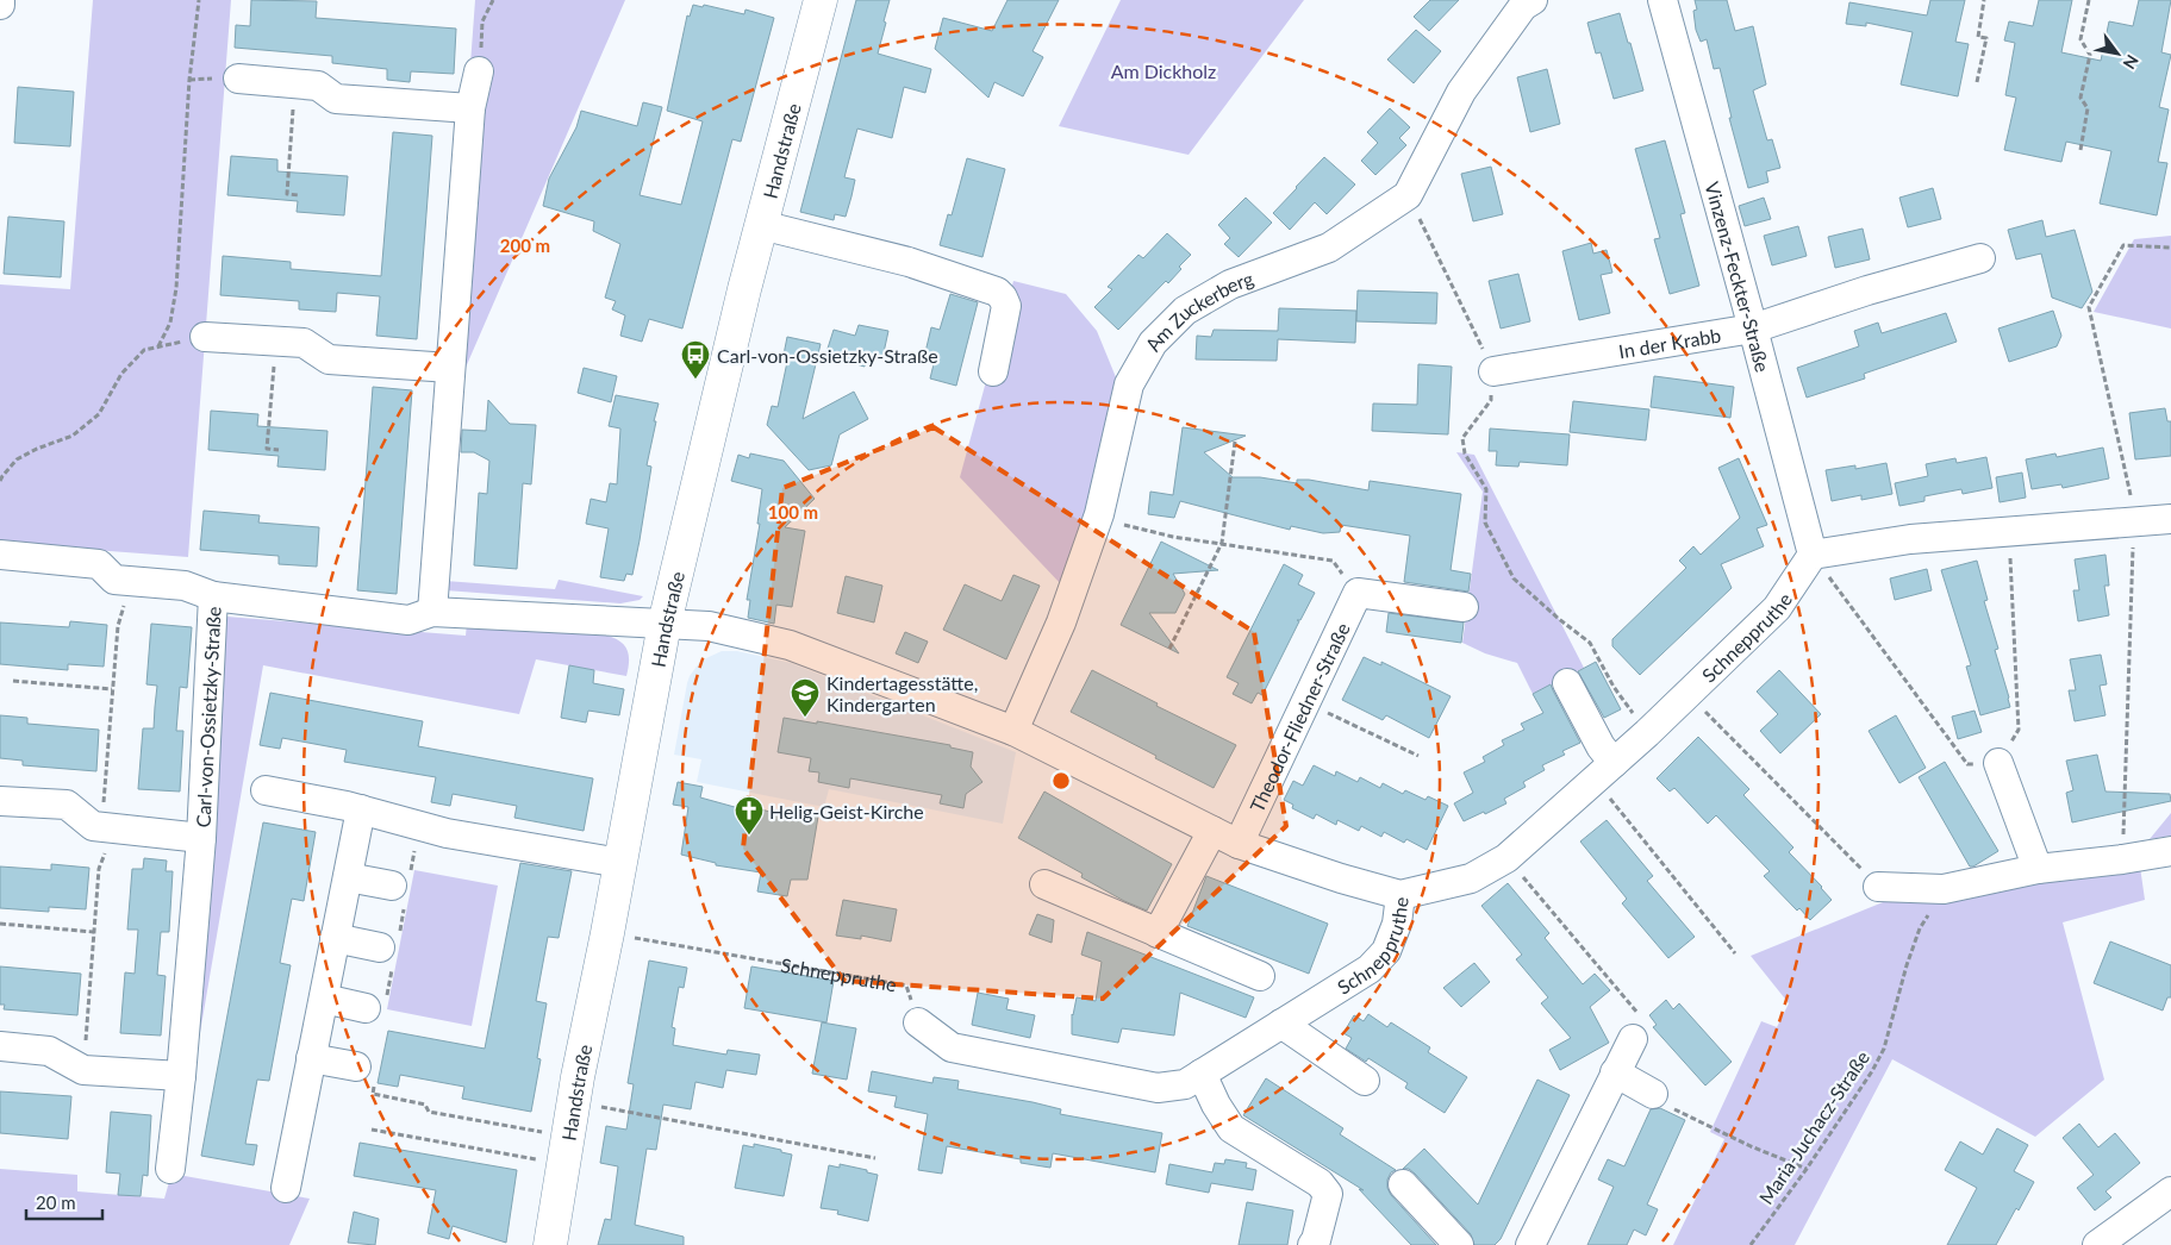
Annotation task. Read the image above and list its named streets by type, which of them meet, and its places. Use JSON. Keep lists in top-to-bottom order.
{
  "streets": {
    "main road": ["Handstraße"],
    "street": [
      "Vinzenz-Feckter-Straße",
      "Am Zuckerberg",
      "In der Krabb",
      "Schneppruthe",
      "Carl-von-Ossietzky-Straße",
      "Theodor-Fliedner-Straße"
    ],
    "path": ["Maria-Juchacz-Straße"]
  },
  "crossings": [
    ["Handstraße", "Schneppruthe"],
    ["Handstraße", "Carl-von-Ossietzky-Straße"],
    ["Vinzenz-Feckter-Straße", "In der Krabb"],
    ["Vinzenz-Feckter-Straße", "Schneppruthe"]
  ],
  "parks": ["Am Dickholz"],
  "places": {
    "bus stop": ["Carl-von-Ossietzky-Straße"],
    "school or university": ["Kindertagesstätte, Kindergarten"],
    "church": ["Helig-Geist-Kirche"]
  },
  "scale_bar": "20 m",
  "north": "bottom right",
  "rings": ["200 m", "100 m"]
}
